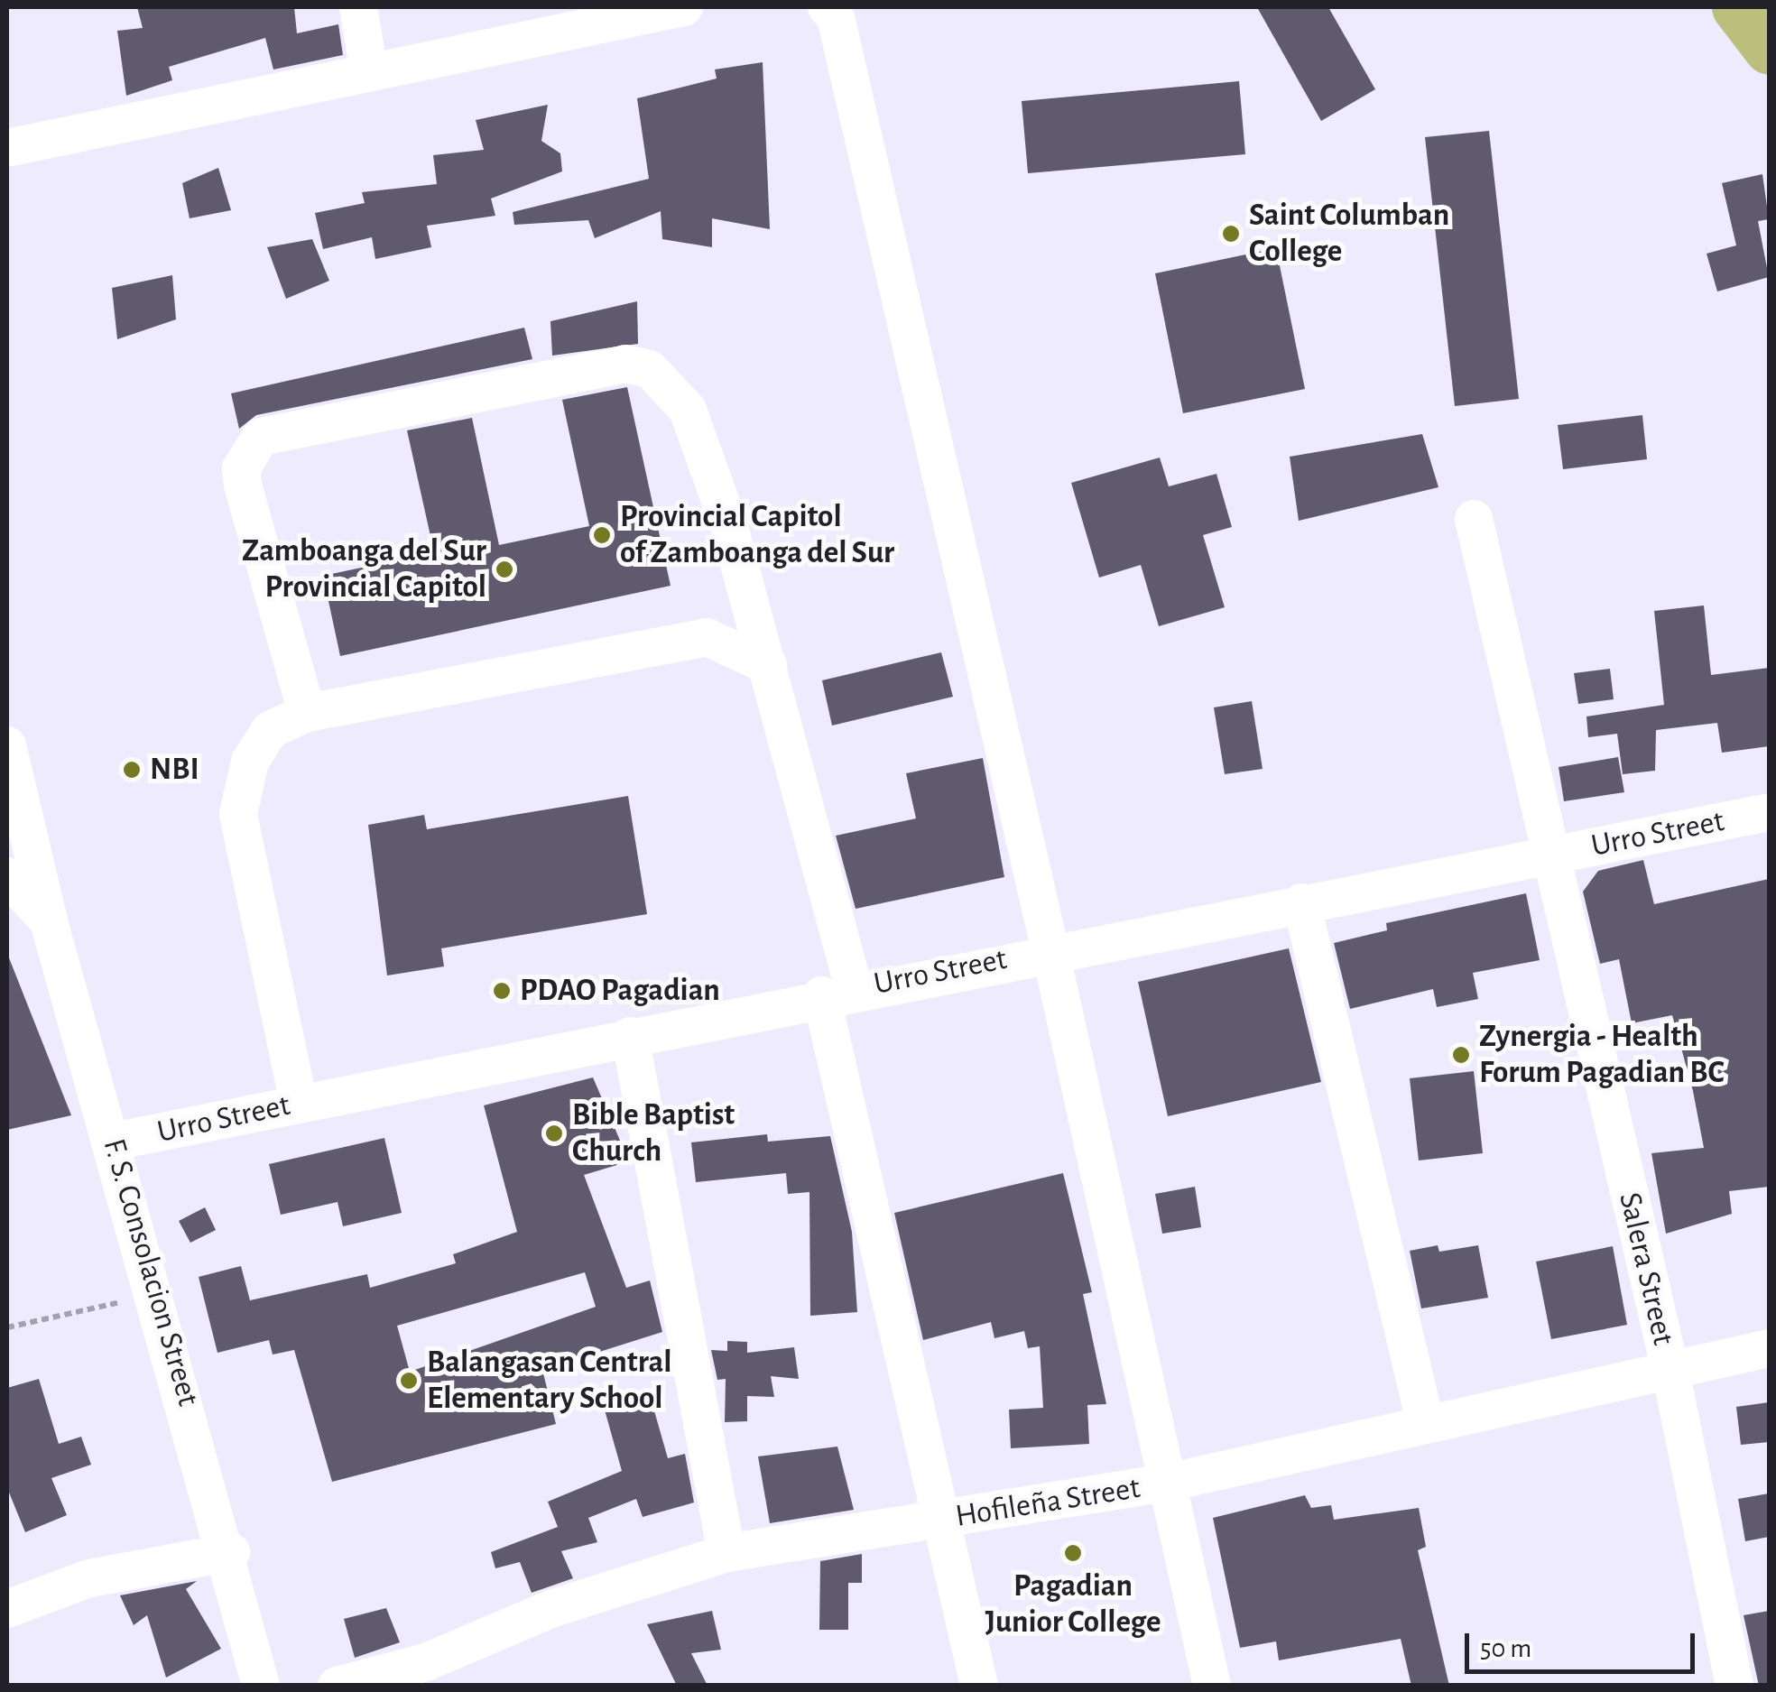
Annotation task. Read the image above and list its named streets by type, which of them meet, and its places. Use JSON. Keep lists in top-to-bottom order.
{
  "streets": {
    "street": [
      "Urro Street",
      "Salera Street",
      "F. S. Consolacion Street",
      "Hofileña Street"
    ]
  },
  "crossings": [
    ["Urro Street", "Salera Street"],
    ["Urro Street", "F. S. Consolacion Street"],
    ["Salera Street", "Hofileña Street"]
  ],
  "places": [
    "Saint Columban College",
    "Provincial Capitol of Zamboanga del Sur",
    "Zamboanga del Sur Provincial Capitol",
    "NBI",
    "PDAO Pagadian",
    "Zynergia - Health Forum Pagadian BC",
    "Bible Baptist Church",
    "Balangasan Central Elementary School",
    "Pagadian Junior College"
  ],
  "scale_bar": "50 m"
}
